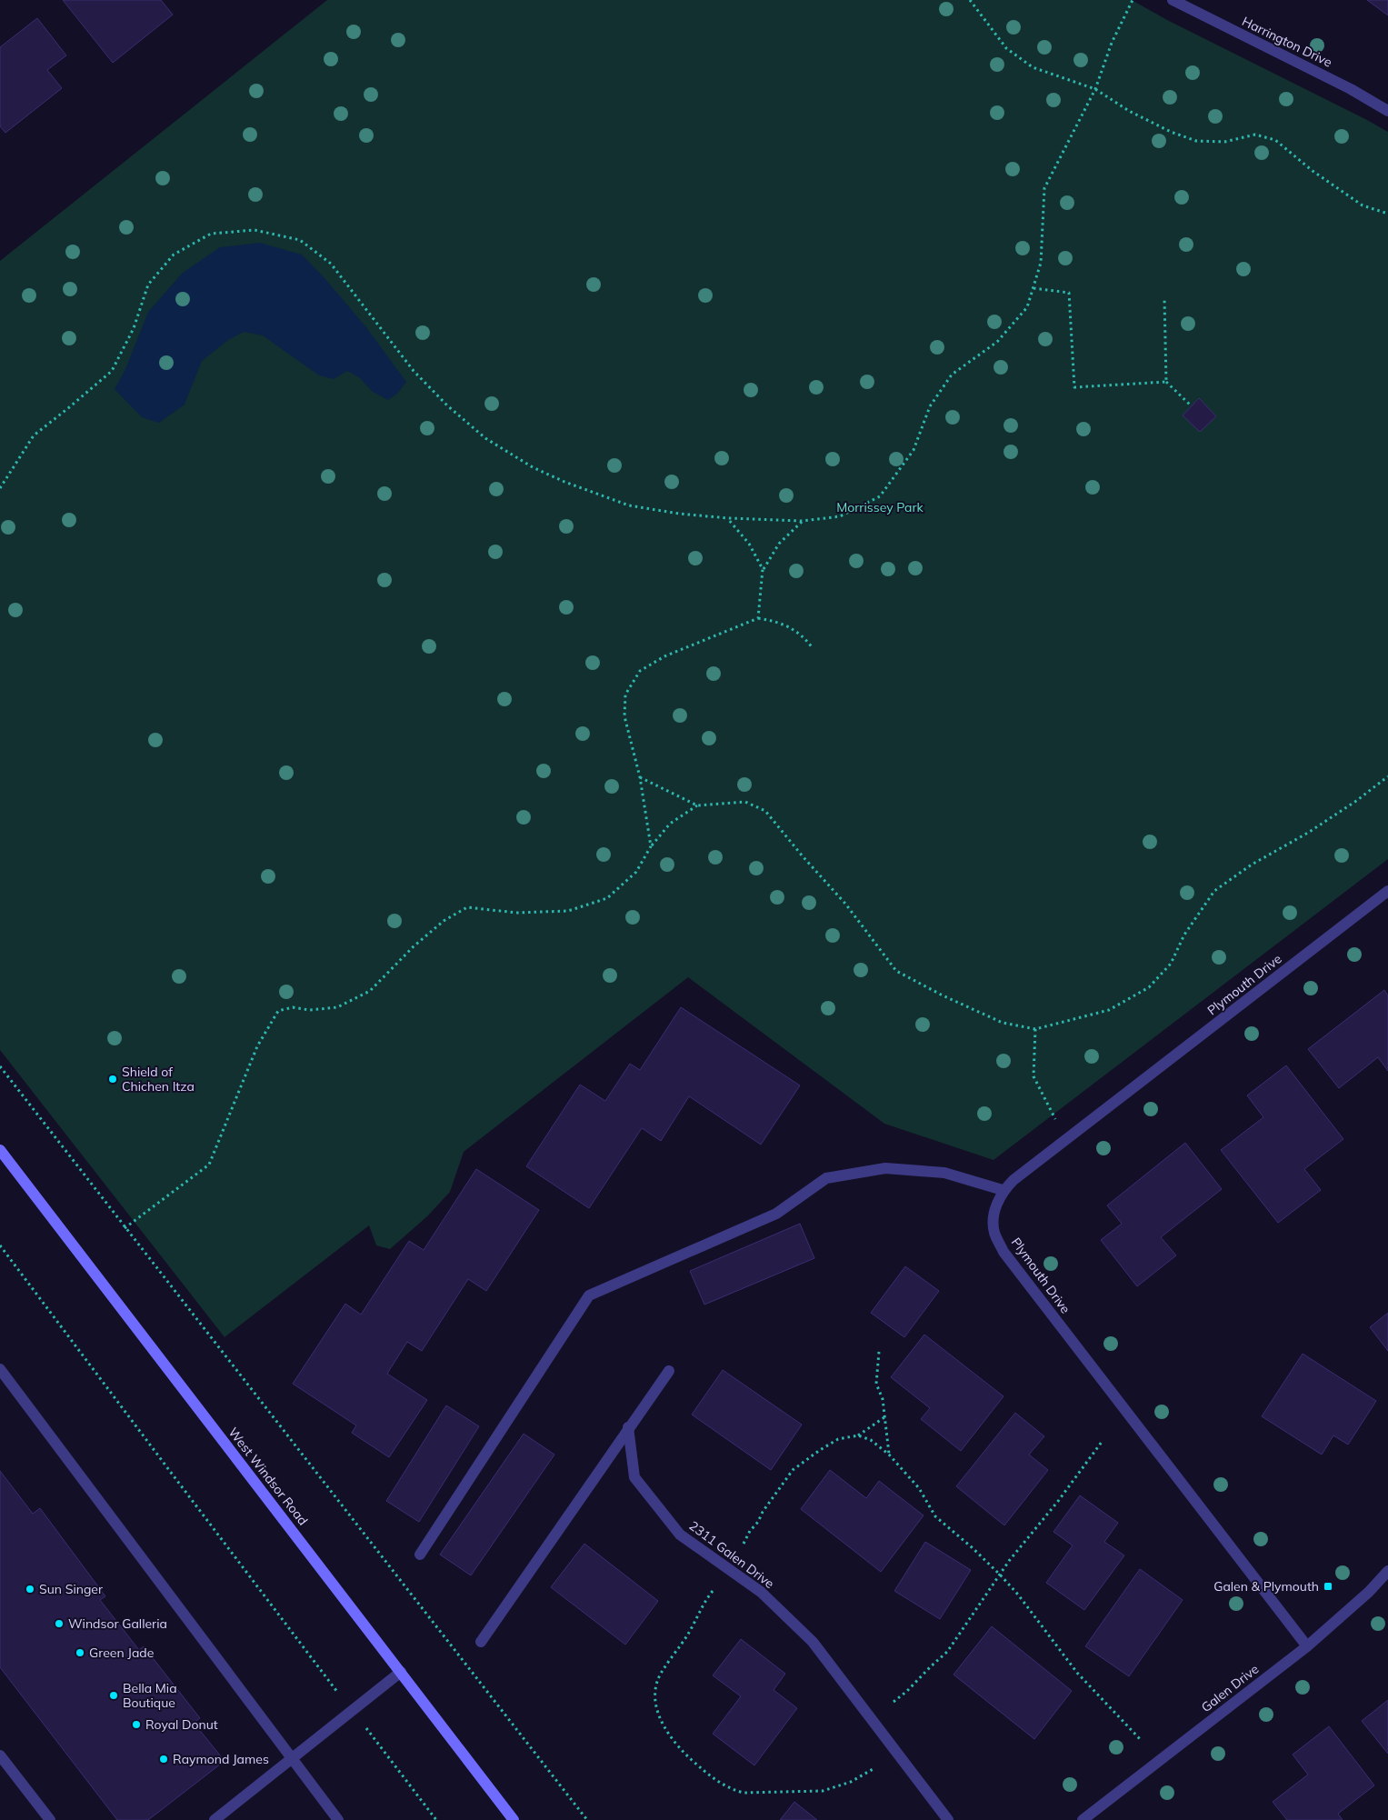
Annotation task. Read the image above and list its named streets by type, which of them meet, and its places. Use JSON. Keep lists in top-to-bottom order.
{
  "streets": {
    "main road": ["West Windsor Road"],
    "street": [
      "Harrington Drive",
      "Plymouth Drive",
      "2311 Galen Drive",
      "Galen Drive"
    ]
  },
  "crossings": [
    ["Plymouth Drive", "Galen Drive"]
  ],
  "parks": ["Morrissey Park"],
  "places": {
    "other": [
      "Shield of Chichen Itza",
      "Sun Singer",
      "Windsor Galleria",
      "Green Jade",
      "Bella Mia Boutique",
      "Royal Donut",
      "Raymond James"
    ],
    "transit": ["Galen & Plymouth"]
  }
}
